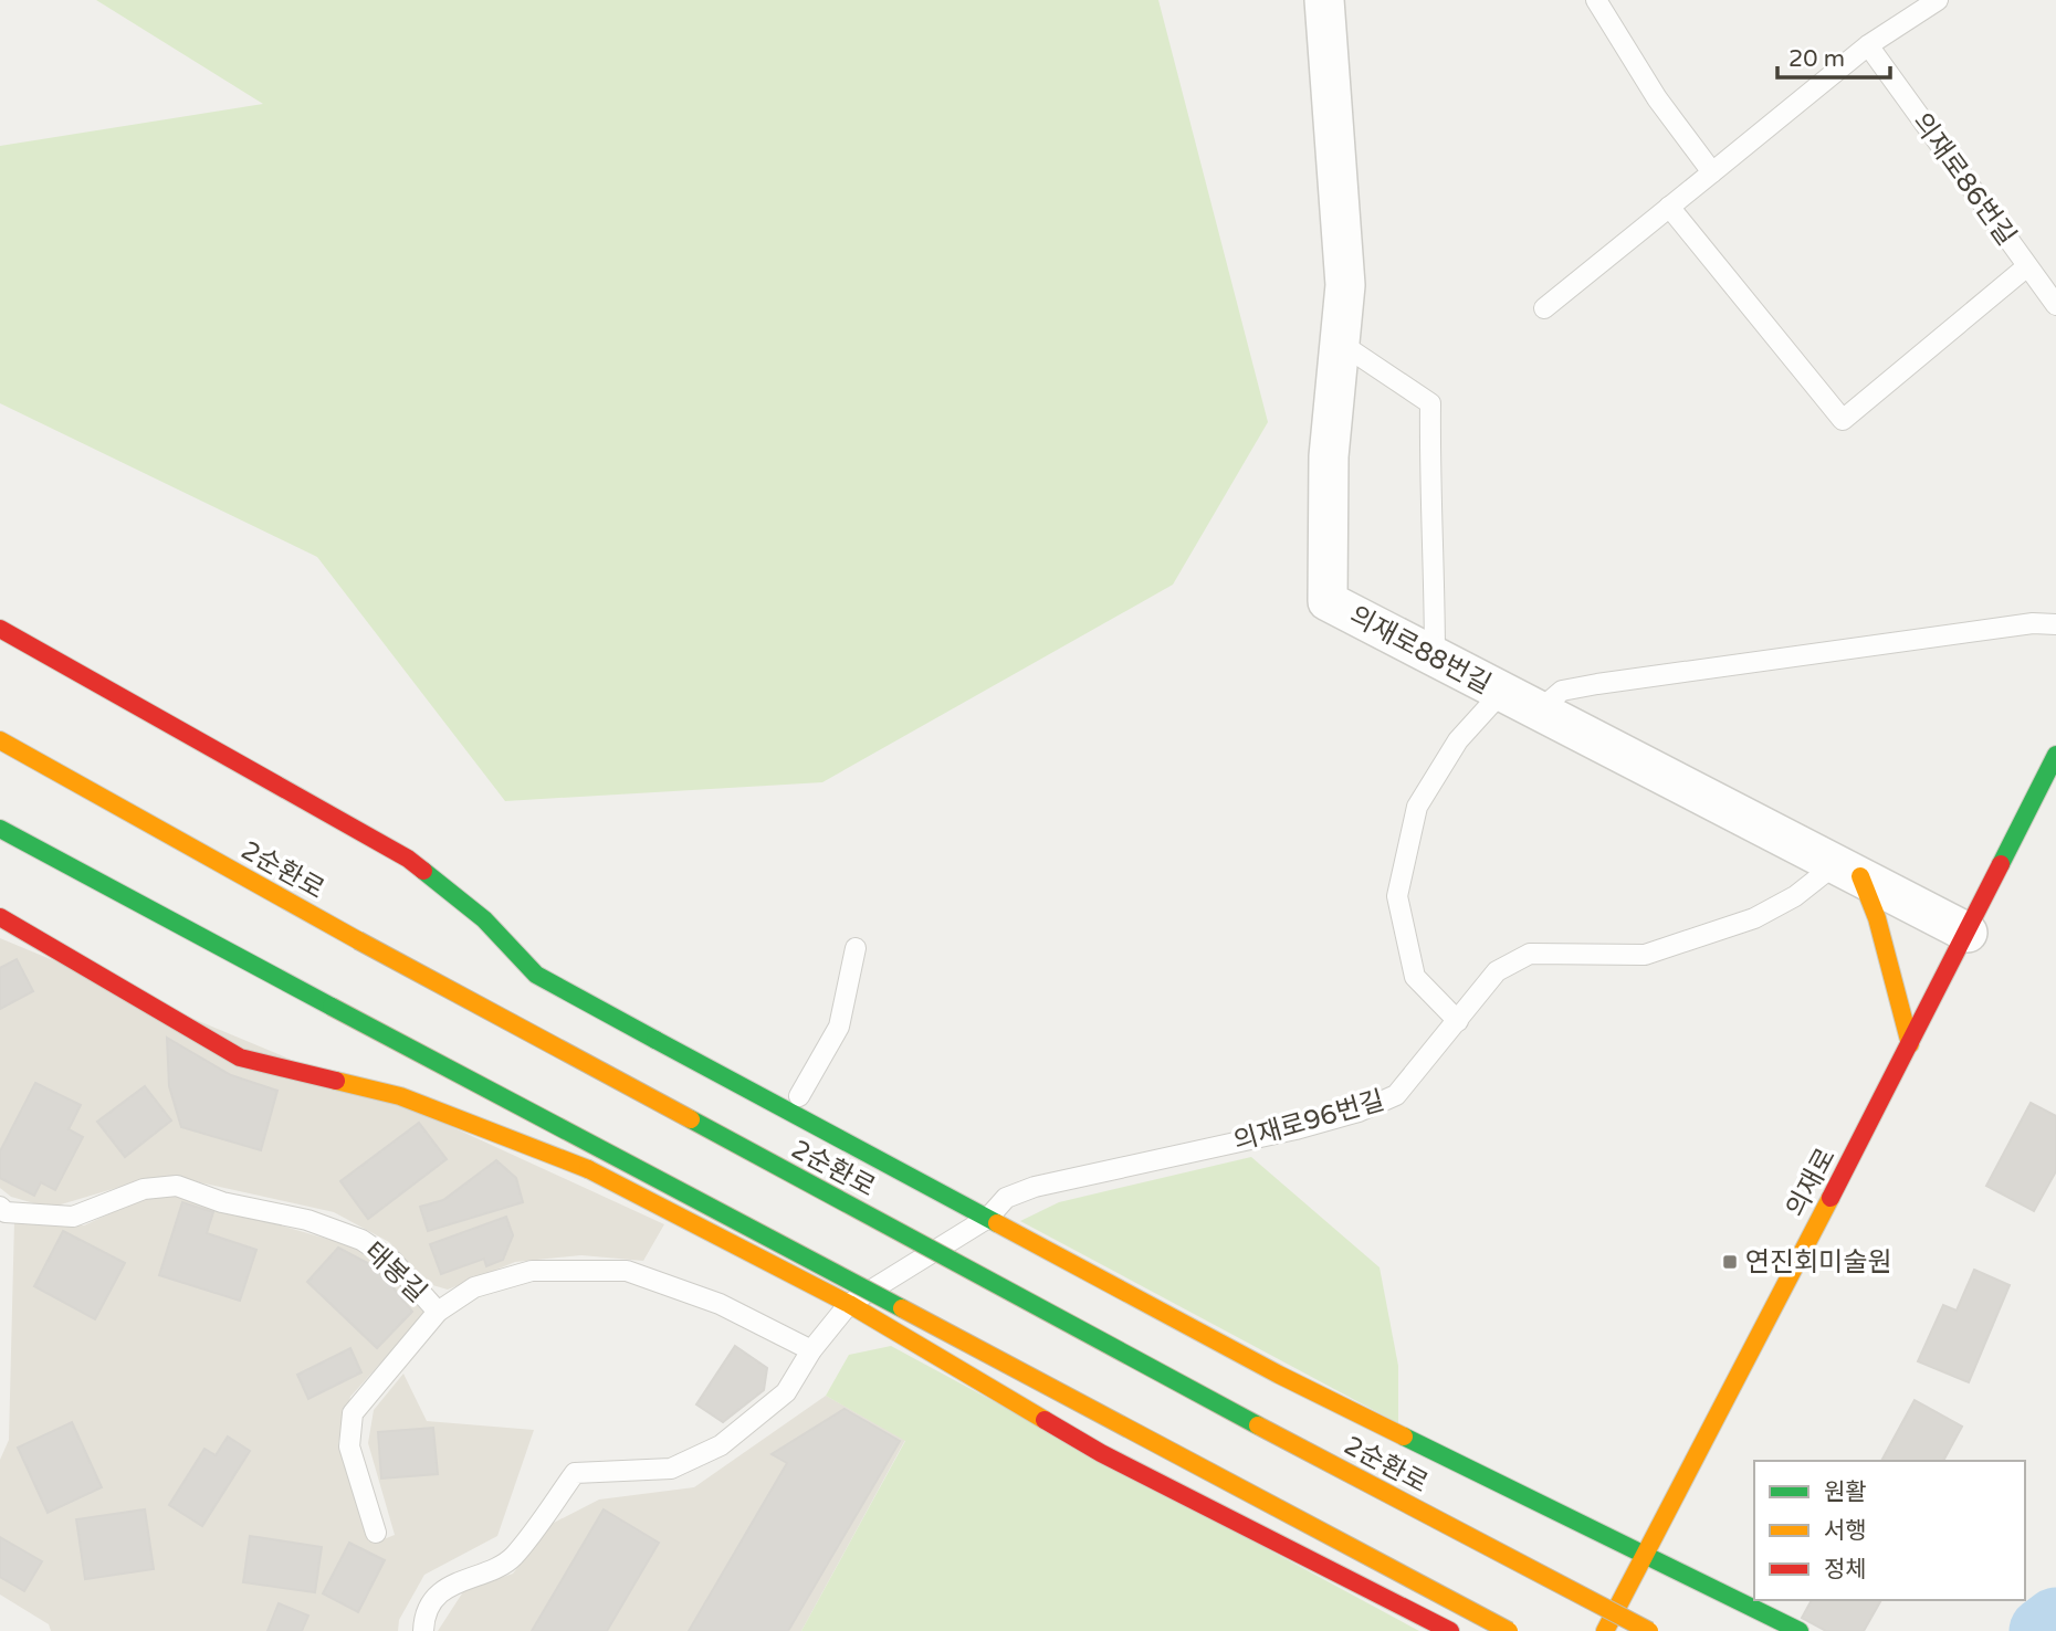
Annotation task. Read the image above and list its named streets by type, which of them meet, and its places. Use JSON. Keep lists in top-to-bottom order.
{
  "streets": {
    "main road": ["2순환로", "의재로"],
    "street": ["의재로88번길"],
    "lane": ["의재로86번길", "의재로96번길", "태봉길"]
  },
  "crossings": [
    ["의재로88번길", "의재로96번길"],
    ["의재로88번길", "의재로"]
  ],
  "places": {
    "transit": ["연진회미술원"]
  },
  "legend": ["원활", "서행", "정체"],
  "scale_bar": "20 m"
}
